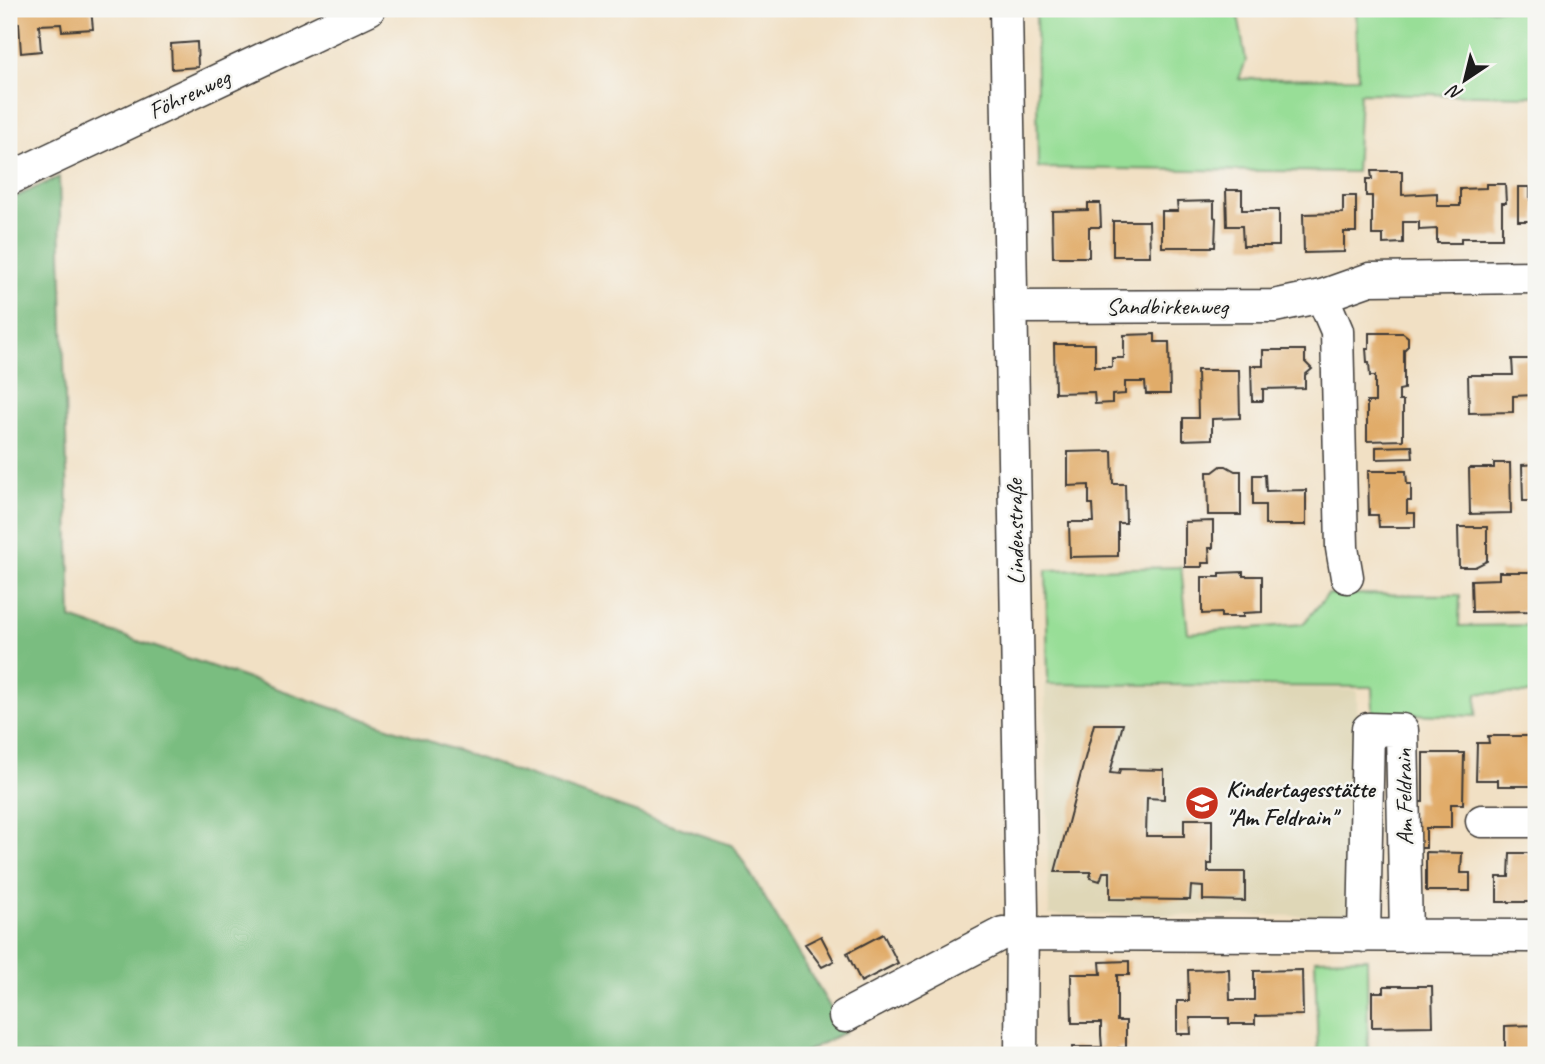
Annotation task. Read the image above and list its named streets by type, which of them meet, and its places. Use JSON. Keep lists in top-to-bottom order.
{
  "streets": {
    "street": [
      "Föhrenweg",
      "Sandbirkenweg",
      "Lindenstraße",
      "Am Feldrain"
    ]
  },
  "crossings": [
    ["Sandbirkenweg", "Lindenstraße"]
  ],
  "places": {
    "school or university": ["Kindertagesstätte \"Am Feldrain\""]
  },
  "north": "bottom left"
}
